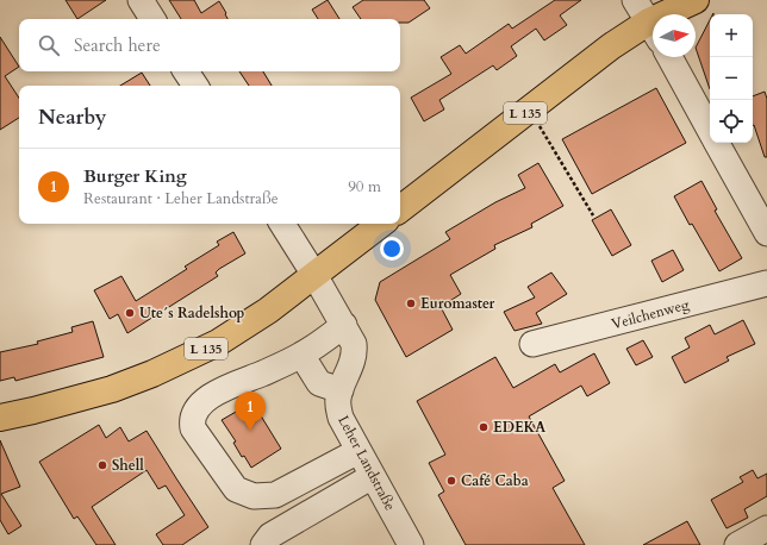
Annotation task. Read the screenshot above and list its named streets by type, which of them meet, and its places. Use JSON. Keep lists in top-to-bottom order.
{
  "streets": {
    "main road": ["L 135"],
    "street": ["Veilchenweg", "Leher Landstraße"]
  },
  "crossings": [
    ["L 135", "Leher Landstraße"]
  ],
  "places": [
    "Euromaster",
    "Ute´s Radelshop",
    "EDEKA",
    "Shell",
    "Café Caba"
  ],
  "north": "right",
  "page": {
    "map_buttons": ["+", "−"],
    "search": "Search here",
    "heading": "Nearby",
    "list": [
      {
        "mark": "1",
        "name": "Burger King",
        "note": "Restaurant · Leher Landstraße",
        "value": "90 m"
      }
    ],
    "pins": "1"
  }
}
